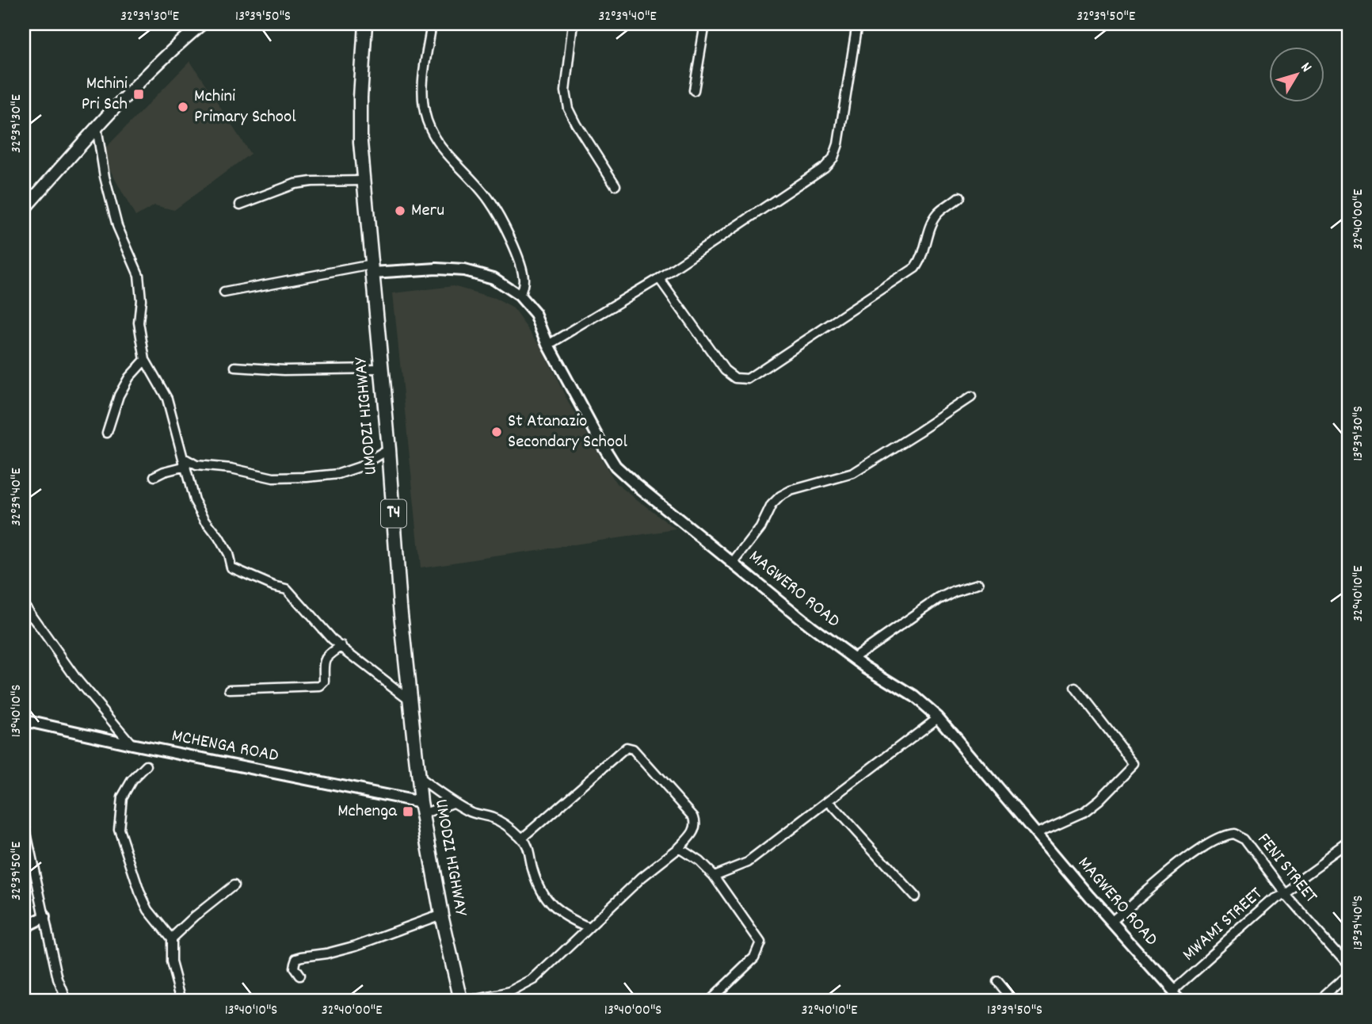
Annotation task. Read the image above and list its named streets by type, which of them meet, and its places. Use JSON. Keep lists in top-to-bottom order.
{
  "streets": {
    "highway": ["UMODZI HIGHWAY", "T4"],
    "street": [
      "MAGWERO ROAD",
      "MCHENGA ROAD",
      "FENI STREET",
      "MWAMI STREET"
    ]
  },
  "crossings": [
    ["UMODZI HIGHWAY", "MAGWERO ROAD"],
    ["UMODZI HIGHWAY", "MCHENGA ROAD"],
    ["MAGWERO ROAD", "FENI STREET"],
    ["MAGWERO ROAD", "MWAMI STREET"],
    ["FENI STREET", "MWAMI STREET"]
  ],
  "places": {
    "transit": ["Mchini Pri Sch", "Mchenga"],
    "other": ["Mchini Primary School", "Meru", "St Atanazio Secondary School"]
  },
  "north": "top right",
  "coordinates": [
    "32°39'30\"E",
    "13°39'50\"S",
    "32°39'40\"E",
    "32°39'50\"E",
    "32°40'00\"E",
    "13°39'30\"S",
    "32°40'10\"E",
    "13°40'10\"S",
    "13°39'40\"S",
    "13°40'00\"S"
  ]
}
